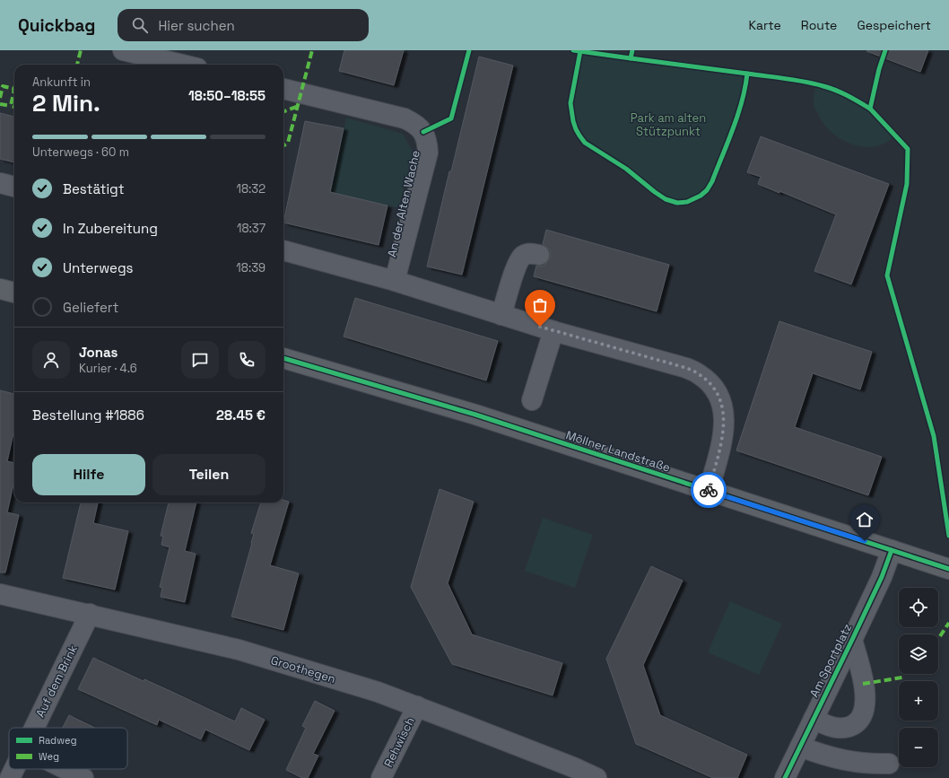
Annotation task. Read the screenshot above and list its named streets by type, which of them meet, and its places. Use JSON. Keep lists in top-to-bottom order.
{
  "streets": {
    "main road": ["Möllner Landstraße"],
    "street": [
      "An der Alten Wache",
      "Am Sportplatz",
      "Groothegen",
      "Auf dem Brink",
      "Rehwisch"
    ]
  },
  "crossings": [
    ["Möllner Landstraße", "Am Sportplatz"],
    ["Groothegen", "Auf dem Brink"],
    ["Groothegen", "Rehwisch"]
  ],
  "parks": ["Park am alten Stützpunkt"],
  "legend": ["Radweg", "Weg"],
  "page": {
    "header": "Quickbag",
    "search": "Hier suchen",
    "nav": ["Karte", "Route", "Gespeichert"],
    "heading": ["2 Min.", "Ankunft in", "18:50–18:55"],
    "panel": [
      "Jonas",
      "Kurier · 4.6",
      "Bestellung #1886",
      "28.45 €"
    ],
    "bar": "Unterwegs · 60 m",
    "list": [
      ["Bestätigt", "18:32"],
      ["In Zubereitung", "18:37"],
      ["Unterwegs", "18:39"],
      "Geliefert"
    ],
    "buttons": ["Hilfe", "Teilen"],
    "map_buttons": ["+", "−"]
  }
}
